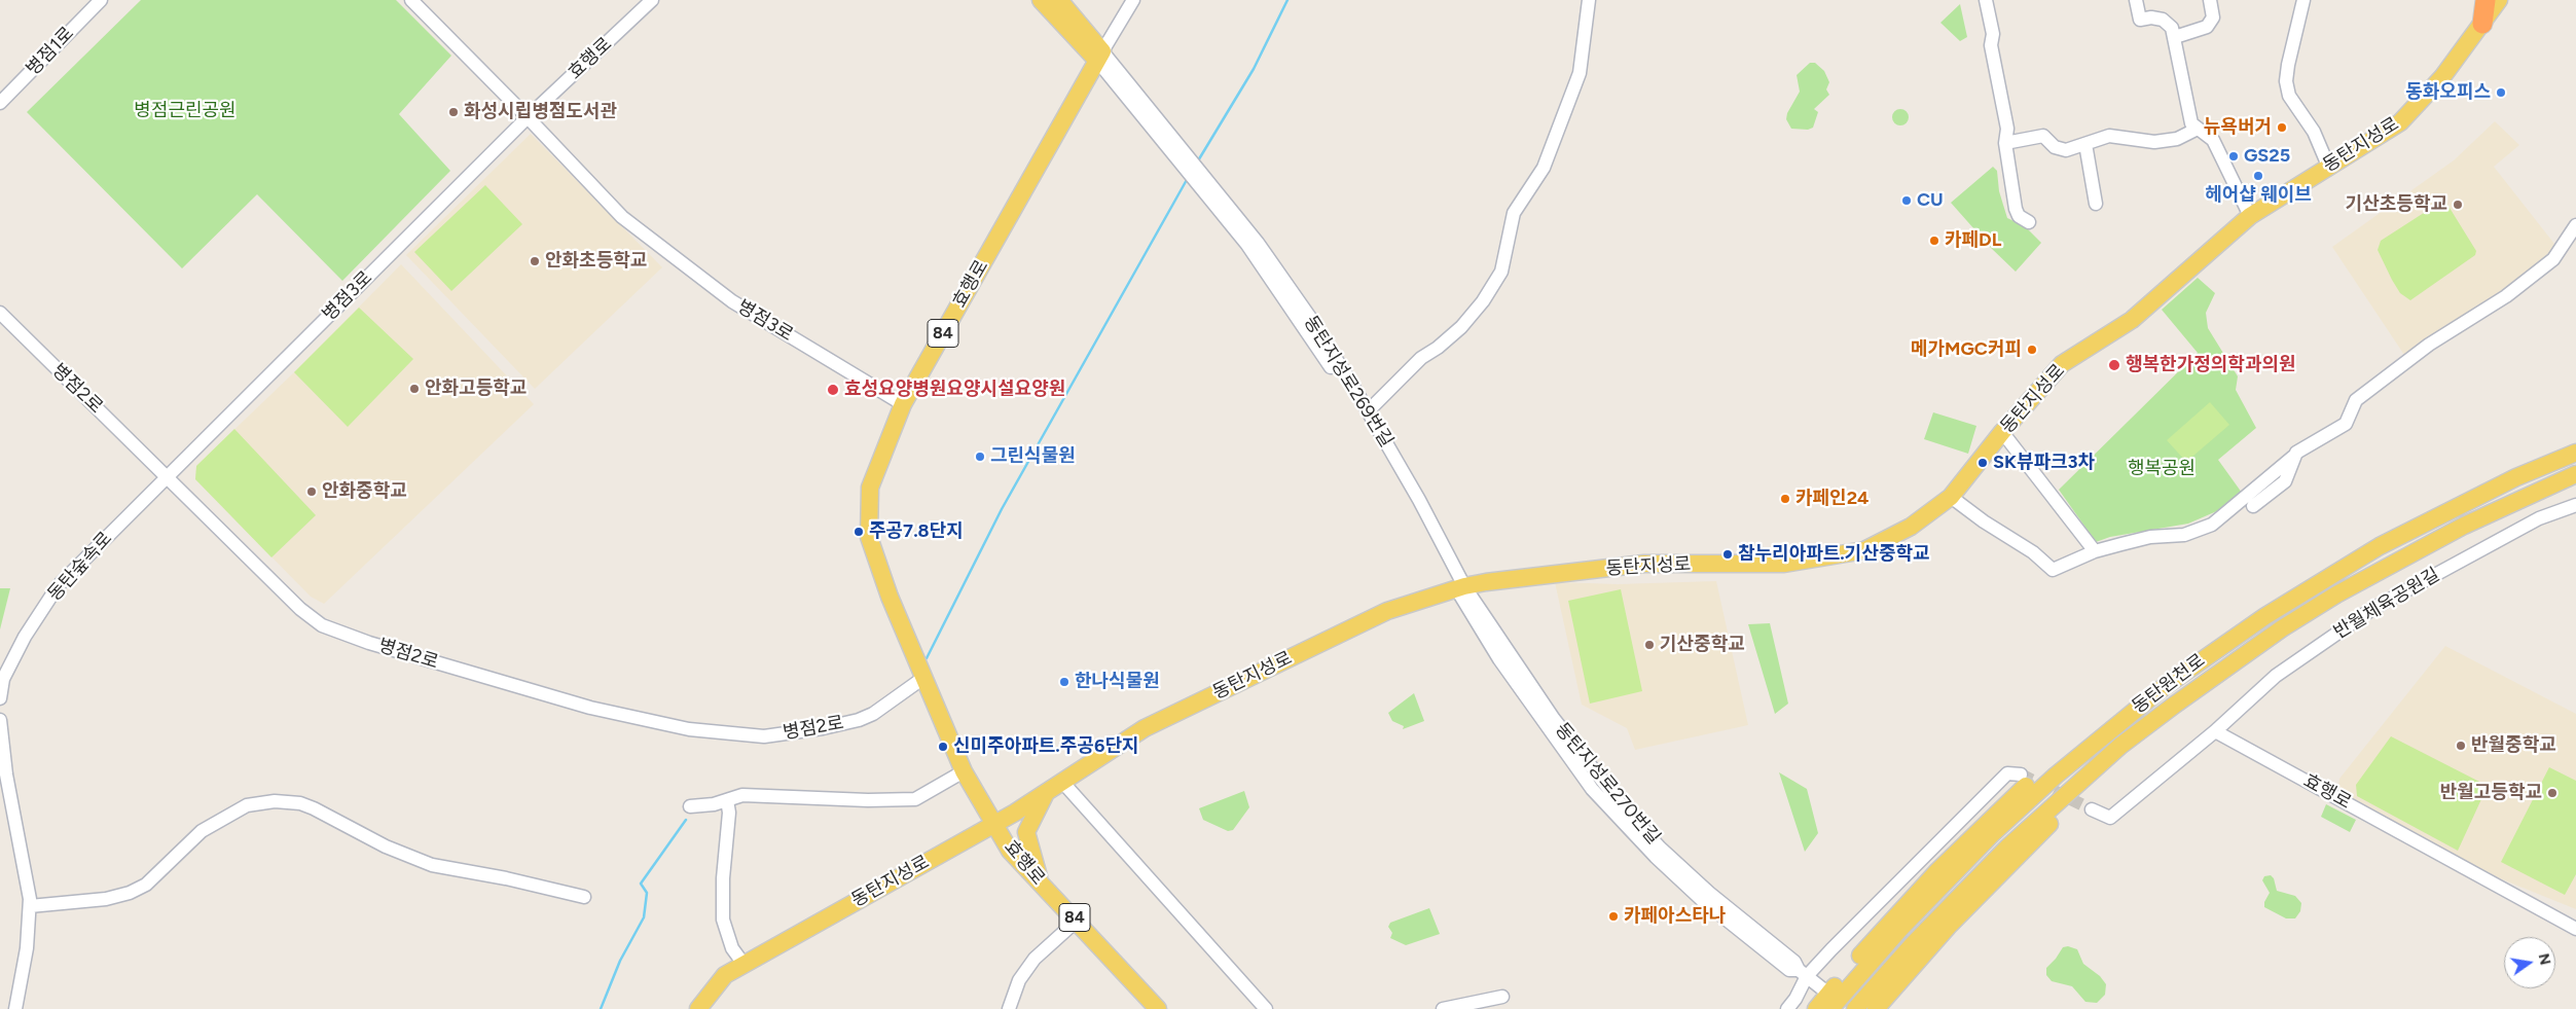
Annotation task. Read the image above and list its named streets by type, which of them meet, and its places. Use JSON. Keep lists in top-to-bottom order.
{
  "streets": {
    "main road": [
      "효행로",
      "동탄지성로",
      "84",
      "동탄원천로"
    ],
    "street": [
      "병점1로",
      "병점3로",
      "동탄지성로269번길",
      "병점2로",
      "동탄숲속로",
      "반월체육공원길"
    ]
  },
  "crossings": [
    ["효행로", "동탄지성로"],
    ["효행로", "병점3로"],
    ["효행로", "병점2로"],
    ["효행로", "반월체육공원길"],
    ["동탄지성로", "동탄지성로269번길"],
    ["병점3로", "병점2로"],
    ["병점3로", "동탄숲속로"],
    ["병점2로", "동탄숲속로"]
  ],
  "parks": ["병점근린공원", "행복공원"],
  "places": [
    "동화오피스",
    "화성시립병점도서관",
    "뉴욕버거",
    "GS25",
    "헤어샵 웨이브",
    "CU",
    "기산초등학교",
    "카페DL",
    "안화초등학교",
    "메가MGC커피",
    "행복한가정의학과의원",
    "안화고등학교",
    "효성요양병원요양시설요양원",
    "그린식물원",
    "SK뷰파크3차",
    "안화중학교",
    "카페인24",
    "주공7.8단지",
    "참누리아파트.기산중학교",
    "기산중학교",
    "한나식물원",
    "반월중학교",
    "신미주아파트.주공6단지",
    "반월고등학교",
    "카페아스타나"
  ],
  "north": "right"
}
